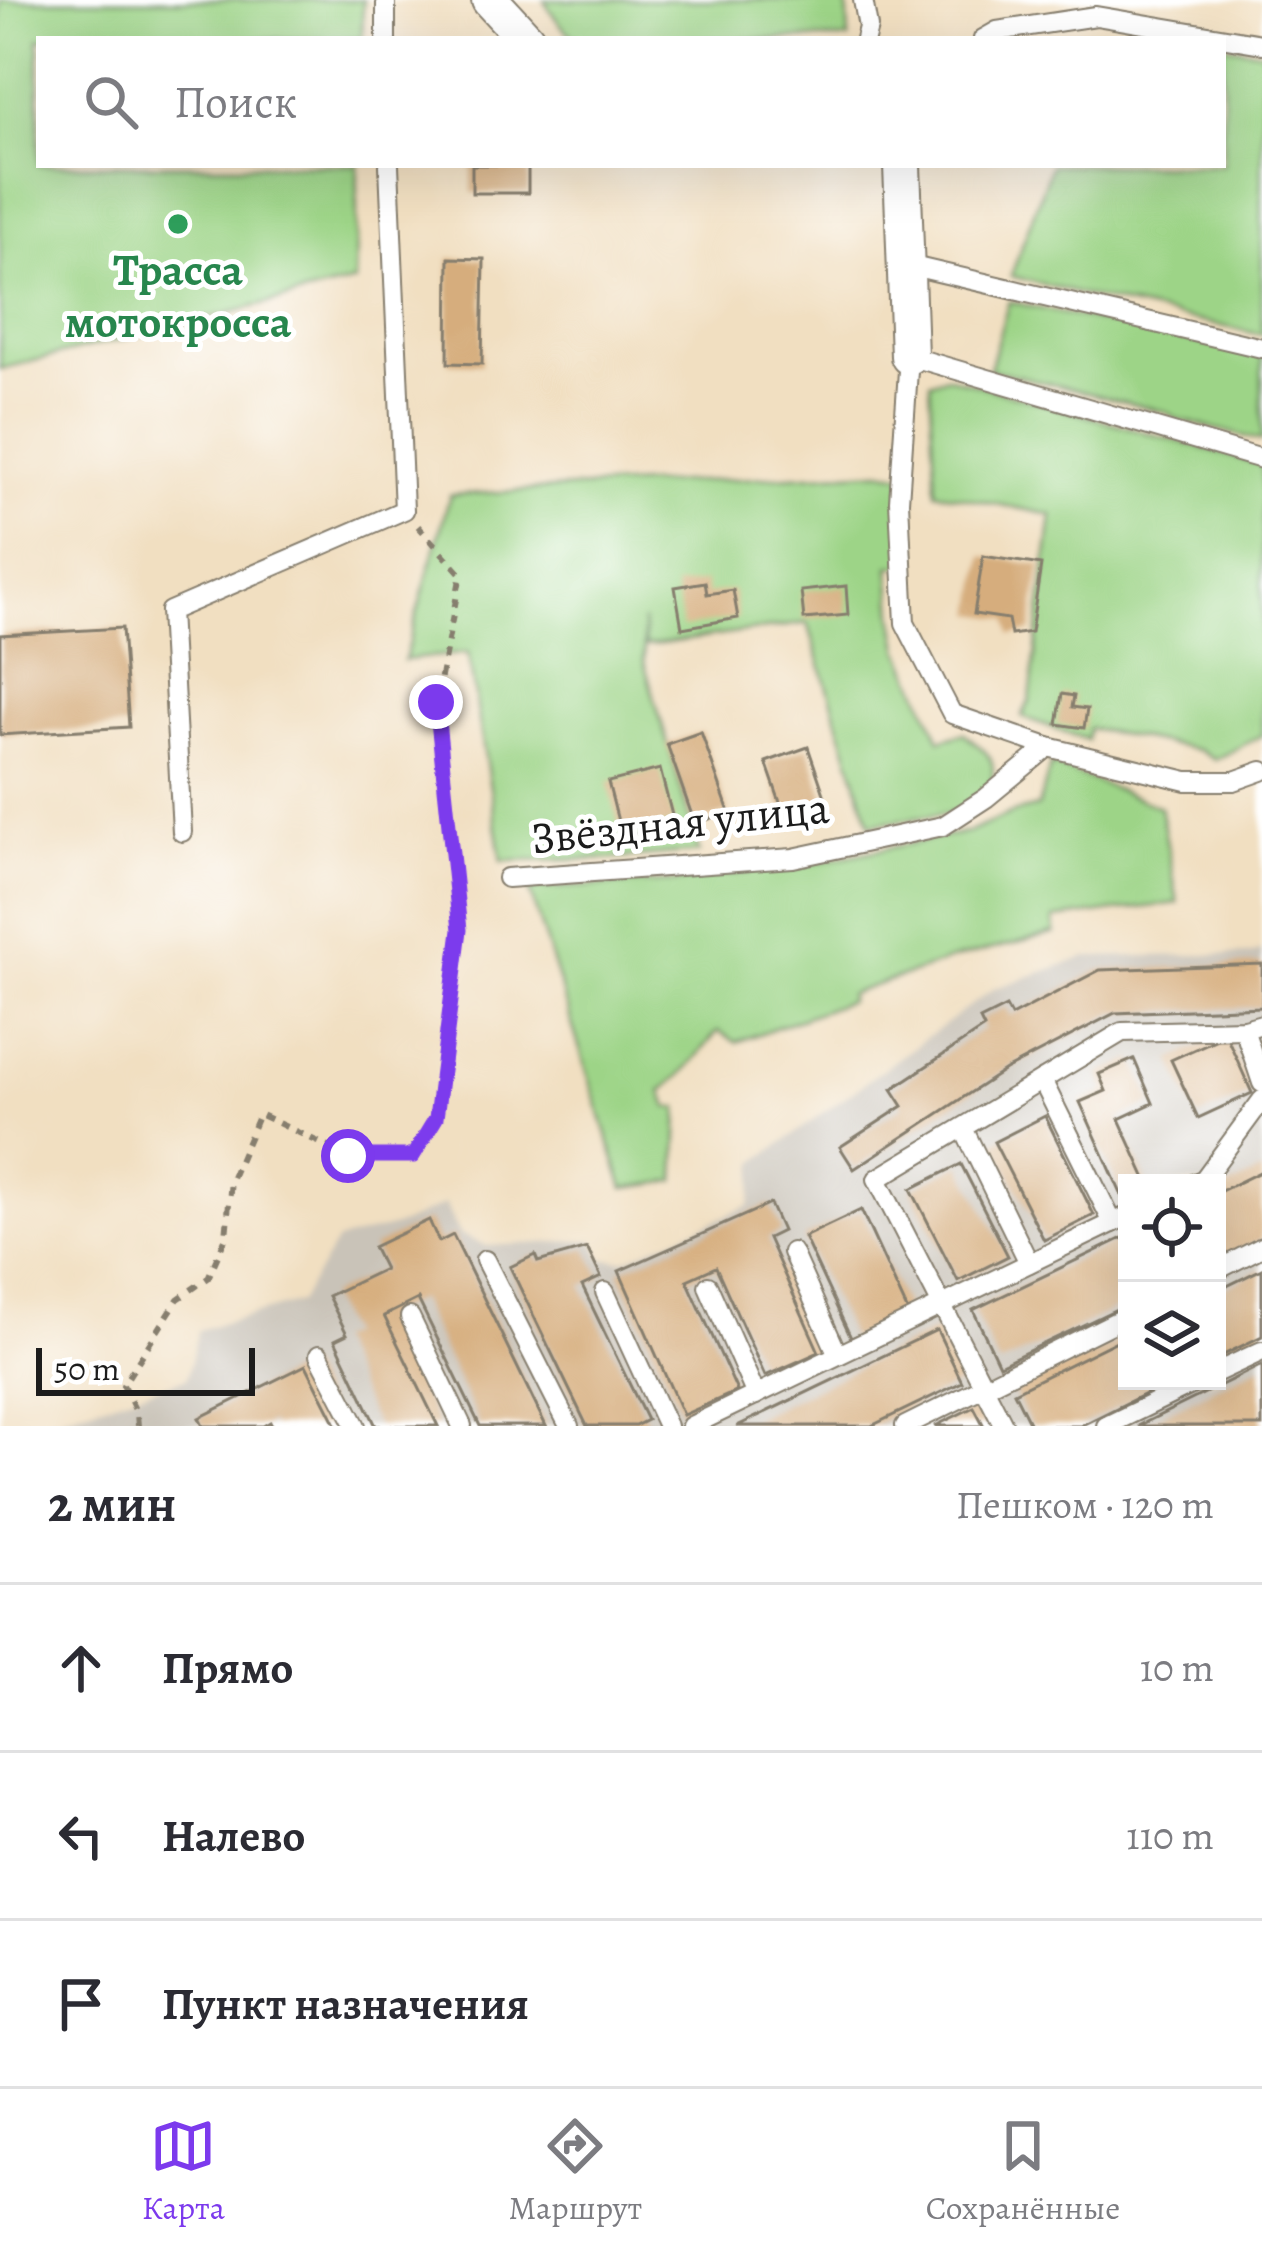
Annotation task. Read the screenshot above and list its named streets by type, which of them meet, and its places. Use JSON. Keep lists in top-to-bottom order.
{
  "streets": {
    "lane": ["Звёздная улица"]
  },
  "places": ["Трасса мотокросса"],
  "scale_bar": "50 m",
  "page": {
    "search": "Поиск",
    "scale": "50 m",
    "heading": ["2 мин", "Пешком · 120 m"],
    "list": [
      ["Прямо", "10 m"],
      ["Налево", "110 m"],
      "Пункт назначения"
    ],
    "nav": ["Карта", "Маршрут", "Сохранённые"]
  }
}
